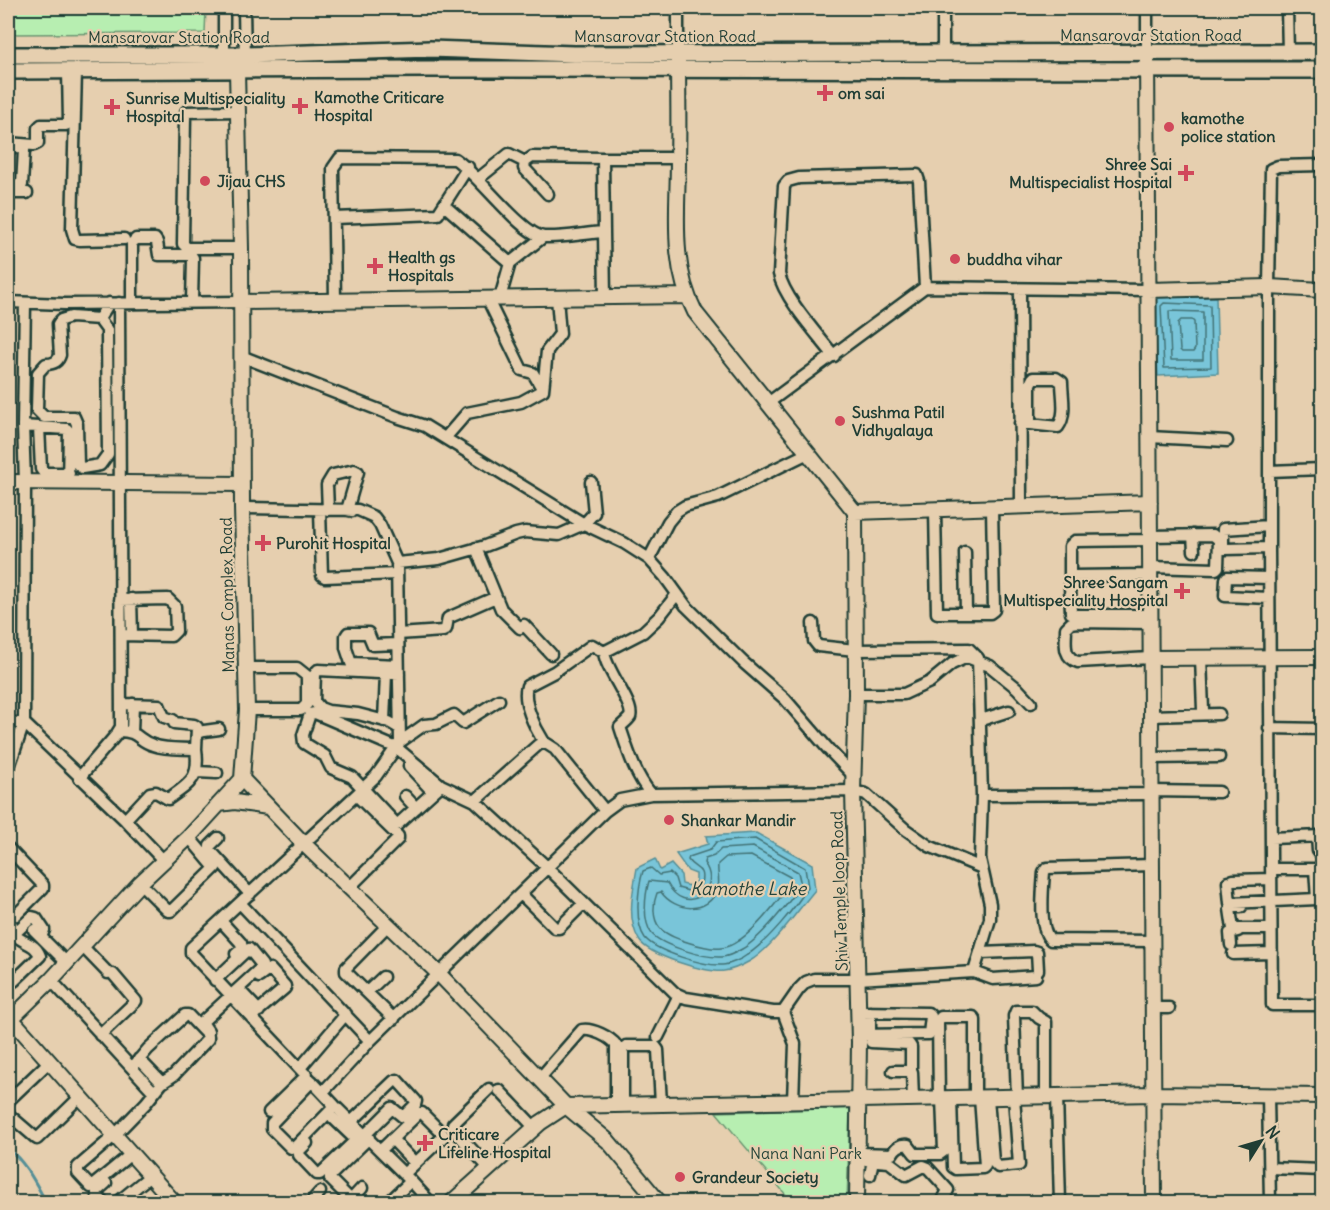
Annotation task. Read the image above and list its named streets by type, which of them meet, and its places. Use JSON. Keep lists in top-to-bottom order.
{
  "streets": {
    "main road": ["Mansarovar Station Road"],
    "street": ["Manas Complex Road", "Shiv Temple loop Road"]
  },
  "crossings": [
    ["Mansarovar Station Road", "Manas Complex Road"]
  ],
  "water": ["Kamothe Lake"],
  "parks": ["Nana Nani Park"],
  "places": {
    "health": [
      "om sai",
      "Kamothe Criticare Hospital",
      "Sunrise Multispeciality Hospital",
      "Shree Sai Multispecialist Hospital",
      "Health gs Hospitals",
      "Purohit Hospital",
      "Shree Sangam Multispeciality Hospital",
      "Criticare Lifeline Hospital"
    ],
    "other": [
      "kamothe police station",
      "Jijau CHS",
      "buddha vihar",
      "Sushma Patil Vidhyalaya",
      "Shankar Mandir",
      "Grandeur Society"
    ]
  },
  "north": "top right"
}
